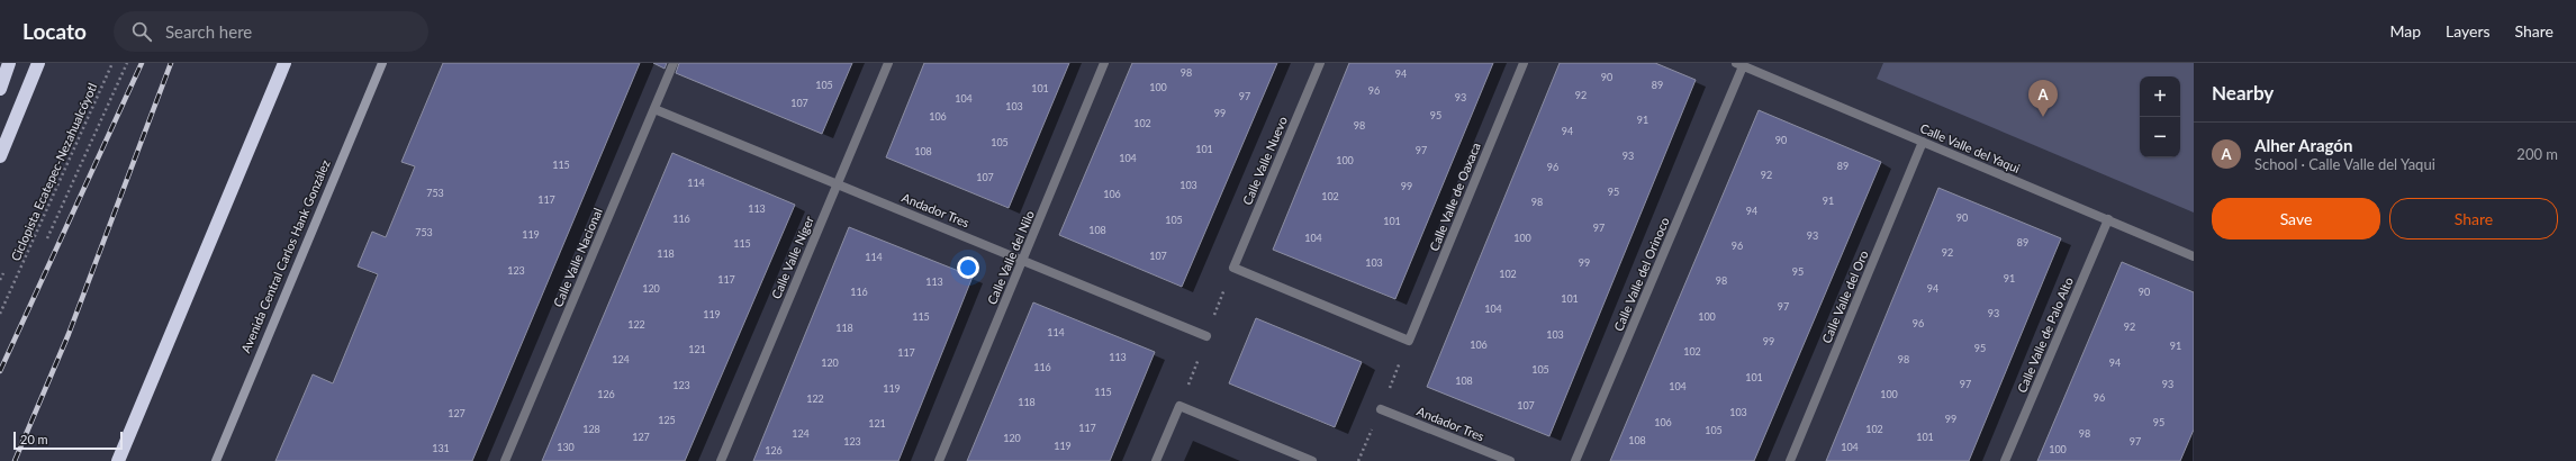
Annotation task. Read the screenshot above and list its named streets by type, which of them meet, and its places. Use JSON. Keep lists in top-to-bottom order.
{
  "streets": {
    "main road": ["Avenida Central Carlos Hank González"],
    "street": [
      "Calle Valle del Yaqui",
      "Calle Valle Nuevo",
      "Calle Valle de Oaxaca",
      "Andador Tres",
      "Calle Valle Nacional",
      "Calle Valle Níger",
      "Calle Valle del Nilo",
      "Calle Valle del Orinoco",
      "Calle Valle del Oro",
      "Calle Valle de Palo Alto"
    ],
    "path": ["Ciclopista Ecatepec-Nezahualcóyotl"]
  },
  "crossings": [
    ["Calle Valle del Yaqui", "Calle Valle del Orinoco"],
    ["Calle Valle del Yaqui", "Calle Valle del Oro"],
    ["Calle Valle del Yaqui", "Calle Valle de Palo Alto"],
    ["Calle Valle Nuevo", "Calle Valle de Oaxaca"],
    ["Andador Tres", "Calle Valle Nacional"],
    ["Andador Tres", "Calle Valle Níger"],
    ["Andador Tres", "Calle Valle del Nilo"]
  ],
  "house_numbers": [
    "98",
    "94",
    "90",
    "105",
    "89",
    "100",
    "101",
    "96",
    "92",
    "97",
    "93",
    "104",
    "107",
    "103",
    "99",
    "95",
    "106",
    "91",
    "102",
    "98",
    "94",
    "90",
    "105",
    "101",
    "97",
    "108",
    "93",
    "104",
    "100",
    "115",
    "89",
    "96",
    "92",
    "107",
    "114",
    "103",
    "99",
    "95",
    "753",
    "106",
    "102",
    "117",
    "91",
    "98",
    "113",
    "94",
    "90",
    "116",
    "105",
    "101",
    "97",
    "108",
    "753",
    "119",
    "93",
    "104",
    "100",
    "89",
    "115",
    "96",
    "92",
    "118",
    "107",
    "114",
    "103",
    "99",
    "123",
    "95",
    "102",
    "91",
    "117",
    "98",
    "113",
    "120",
    "94",
    "116",
    "90",
    "101",
    "97",
    "104",
    "93",
    "119",
    "115",
    "100",
    "96",
    "122",
    "92",
    "118",
    "114",
    "103",
    "99",
    "106",
    "91",
    "95",
    "121",
    "102",
    "117",
    "113",
    "124",
    "98",
    "120",
    "94",
    "116",
    "105",
    "101",
    "108",
    "97",
    "93",
    "123",
    "104",
    "119",
    "115",
    "126",
    "100",
    "96",
    "122",
    "118",
    "107",
    "103",
    "127",
    "99",
    "125",
    "106",
    "95",
    "121",
    "117",
    "128",
    "102",
    "105",
    "124",
    "98",
    "127",
    "101",
    "120",
    "108",
    "123",
    "97",
    "119",
    "130",
    "104",
    "131",
    "100",
    "126"
  ],
  "scale_bar": "20 m",
  "page": {
    "header": "Locato",
    "search": "Search here",
    "nav": ["Map", "Layers", "Share"],
    "heading": "Nearby",
    "map_buttons": ["+", "−"],
    "pins": "A",
    "list": [
      {
        "mark": "A",
        "name": "Alher Aragón",
        "note": "School · Calle Valle del Yaqui",
        "value": "200 m"
      }
    ],
    "buttons": ["Save", "Share"],
    "scale": "20 m"
  }
}
